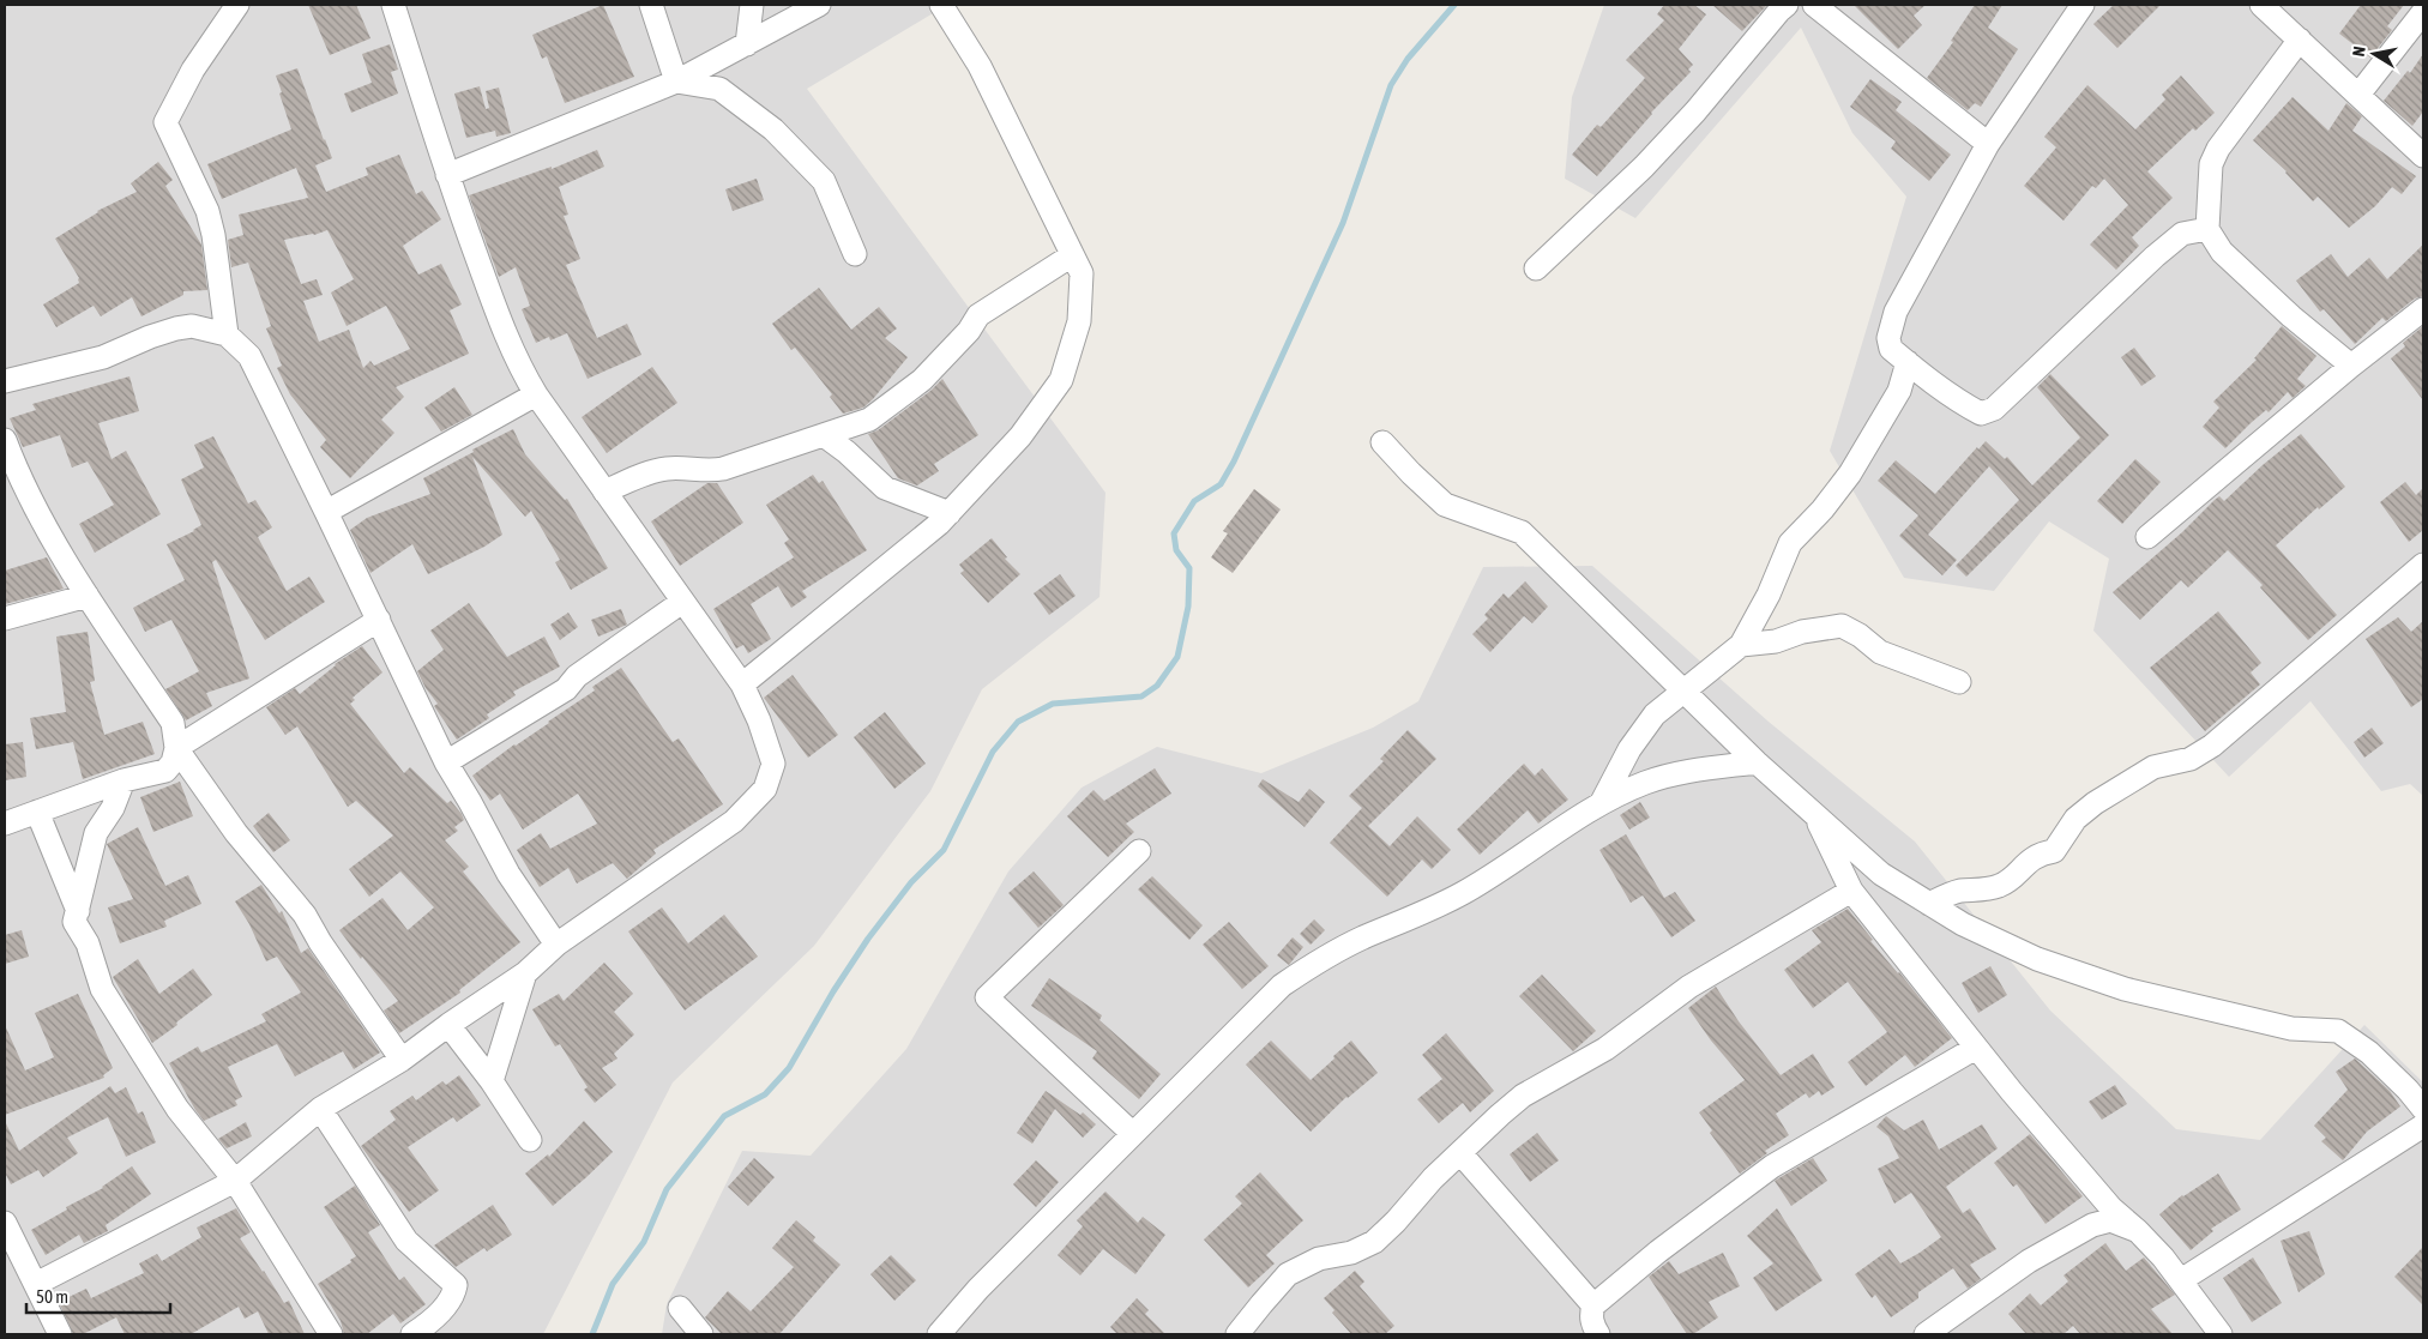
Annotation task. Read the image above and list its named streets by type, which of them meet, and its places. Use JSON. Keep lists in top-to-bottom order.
{
  "scale_bar": "50 m",
  "north": "left"
}
